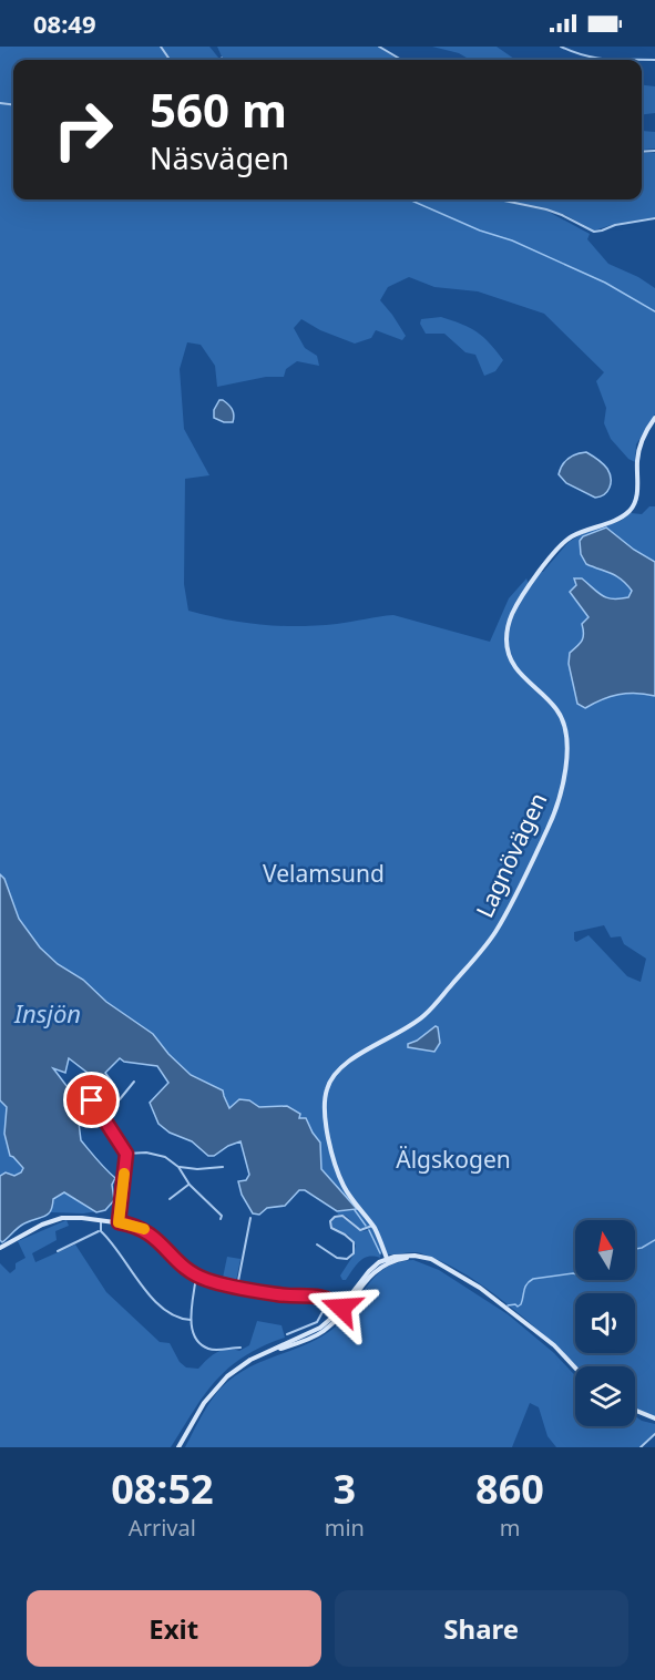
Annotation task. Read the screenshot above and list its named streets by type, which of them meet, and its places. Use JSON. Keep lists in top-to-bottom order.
{
  "streets": {
    "street": ["Lagnövägen"]
  },
  "water": ["Insjön"],
  "parks": ["Velamsund", "Älgskogen"],
  "north": "top",
  "page": {
    "status": "08:49",
    "turn": ["560 m", "Näsvägen"],
    "eta": [
      "08:52",
      "Arrival",
      "3",
      "min",
      "860",
      "m"
    ],
    "buttons": ["Exit", "Share"]
  }
}
